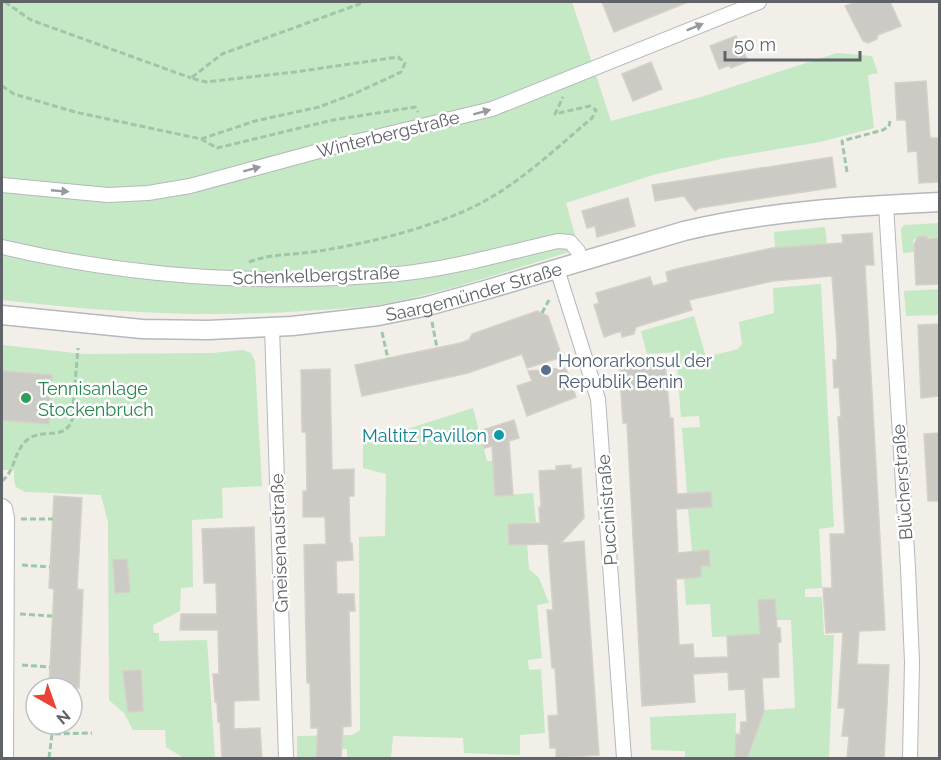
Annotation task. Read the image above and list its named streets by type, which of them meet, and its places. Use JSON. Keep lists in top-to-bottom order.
{
  "streets": {
    "street": [
      "Winterbergstraße",
      "Schenkelbergstraße",
      "Saargemünder Straße",
      "Blücherstraße",
      "Puccinistraße",
      "Gneisenaustraße"
    ]
  },
  "crossings": [
    ["Schenkelbergstraße", "Saargemünder Straße"],
    ["Saargemünder Straße", "Blücherstraße"],
    ["Saargemünder Straße", "Puccinistraße"],
    ["Saargemünder Straße", "Gneisenaustraße"]
  ],
  "one_way": ["Winterbergstraße"],
  "places": ["Honorarkonsul der Republik Benin", "Tennisanlage Stockenbruch", "Maltitz Pavillon"],
  "scale_bar": "50 m",
  "north": "bottom right"
}
